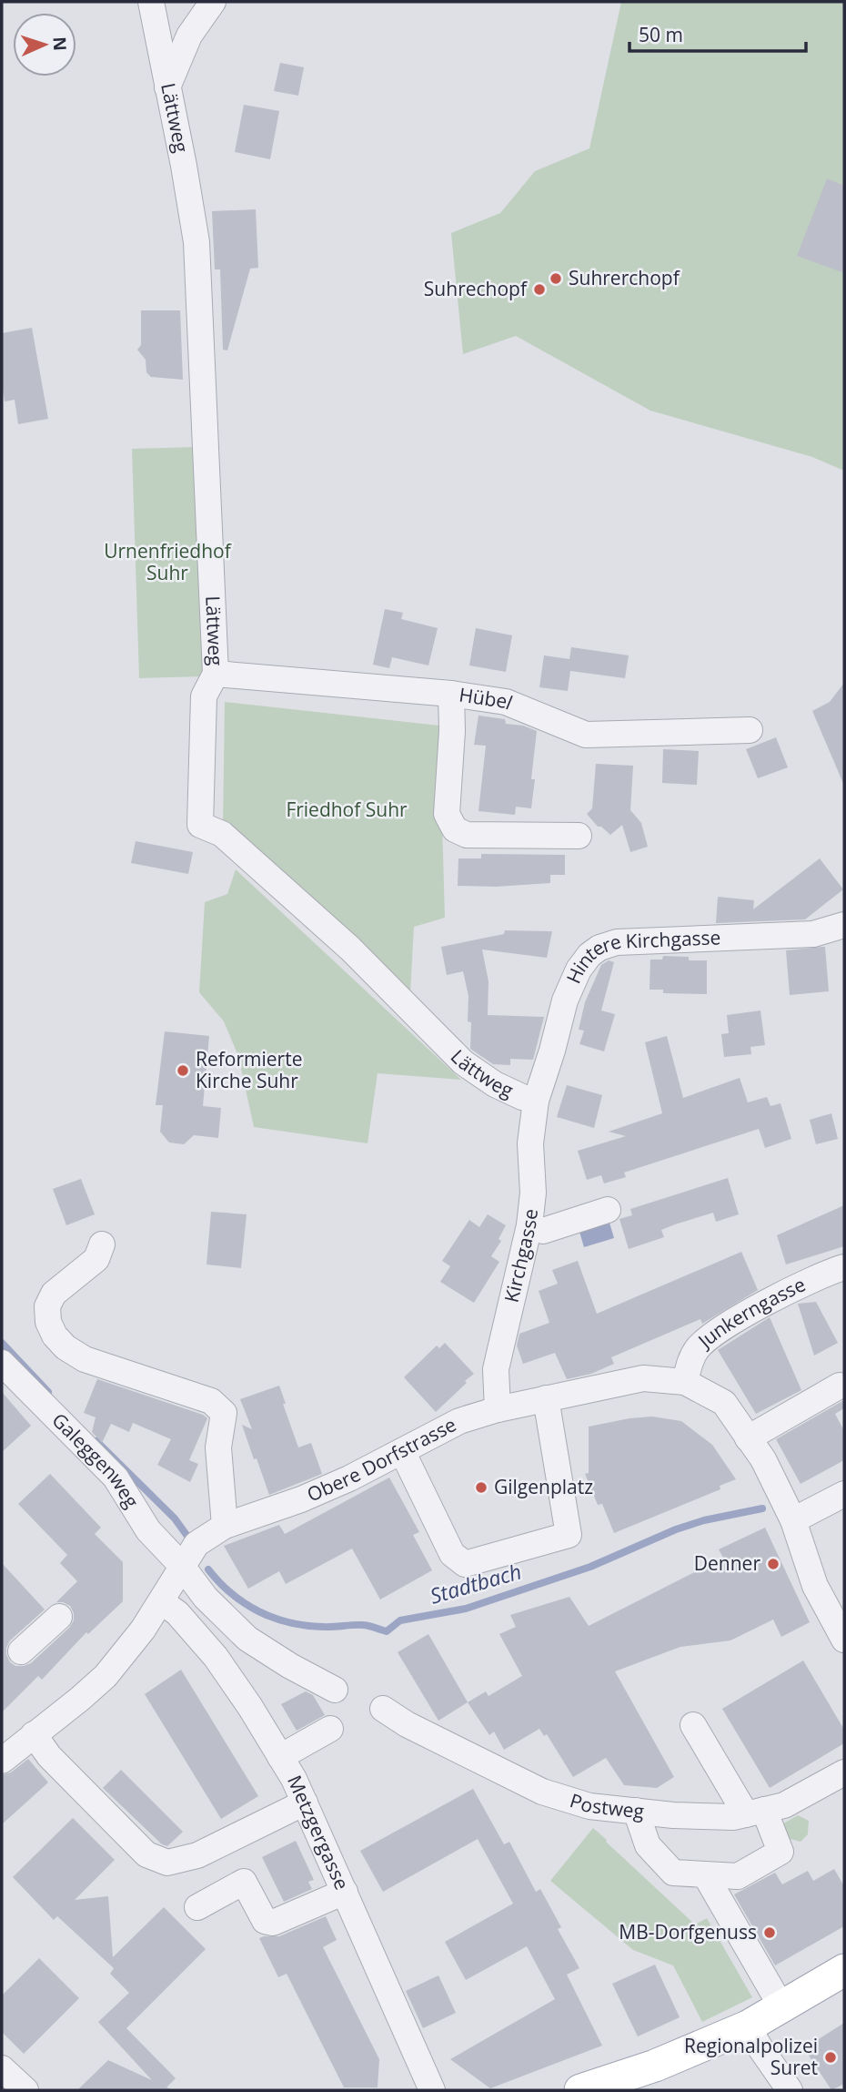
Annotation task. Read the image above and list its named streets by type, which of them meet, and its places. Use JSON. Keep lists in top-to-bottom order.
{
  "streets": {
    "street": [
      "Lättweg",
      "Hübel",
      "Hintere Kirchgasse",
      "Kirchgasse",
      "Junkerngasse",
      "Obere Dorfstrasse",
      "Galeggenweg",
      "Postweg",
      "Metzgergasse"
    ]
  },
  "crossings": [
    ["Lättweg", "Hübel"],
    ["Lättweg", "Hintere Kirchgasse"],
    ["Lättweg", "Kirchgasse"],
    ["Hintere Kirchgasse", "Kirchgasse"],
    ["Kirchgasse", "Obere Dorfstrasse"],
    ["Junkerngasse", "Obere Dorfstrasse"],
    ["Obere Dorfstrasse", "Galeggenweg"],
    ["Obere Dorfstrasse", "Metzgergasse"]
  ],
  "water": ["Stadtbach"],
  "parks": ["Urnenfriedhof Suhr", "Friedhof Suhr"],
  "places": [
    "Suhrerchopf",
    "Suhrechopf",
    "Reformierte Kirche Suhr",
    "Gilgenplatz",
    "Denner",
    "MB-Dorfgenuss",
    "Regionalpolizei Suret"
  ],
  "scale_bar": "50 m",
  "north": "right"
}
